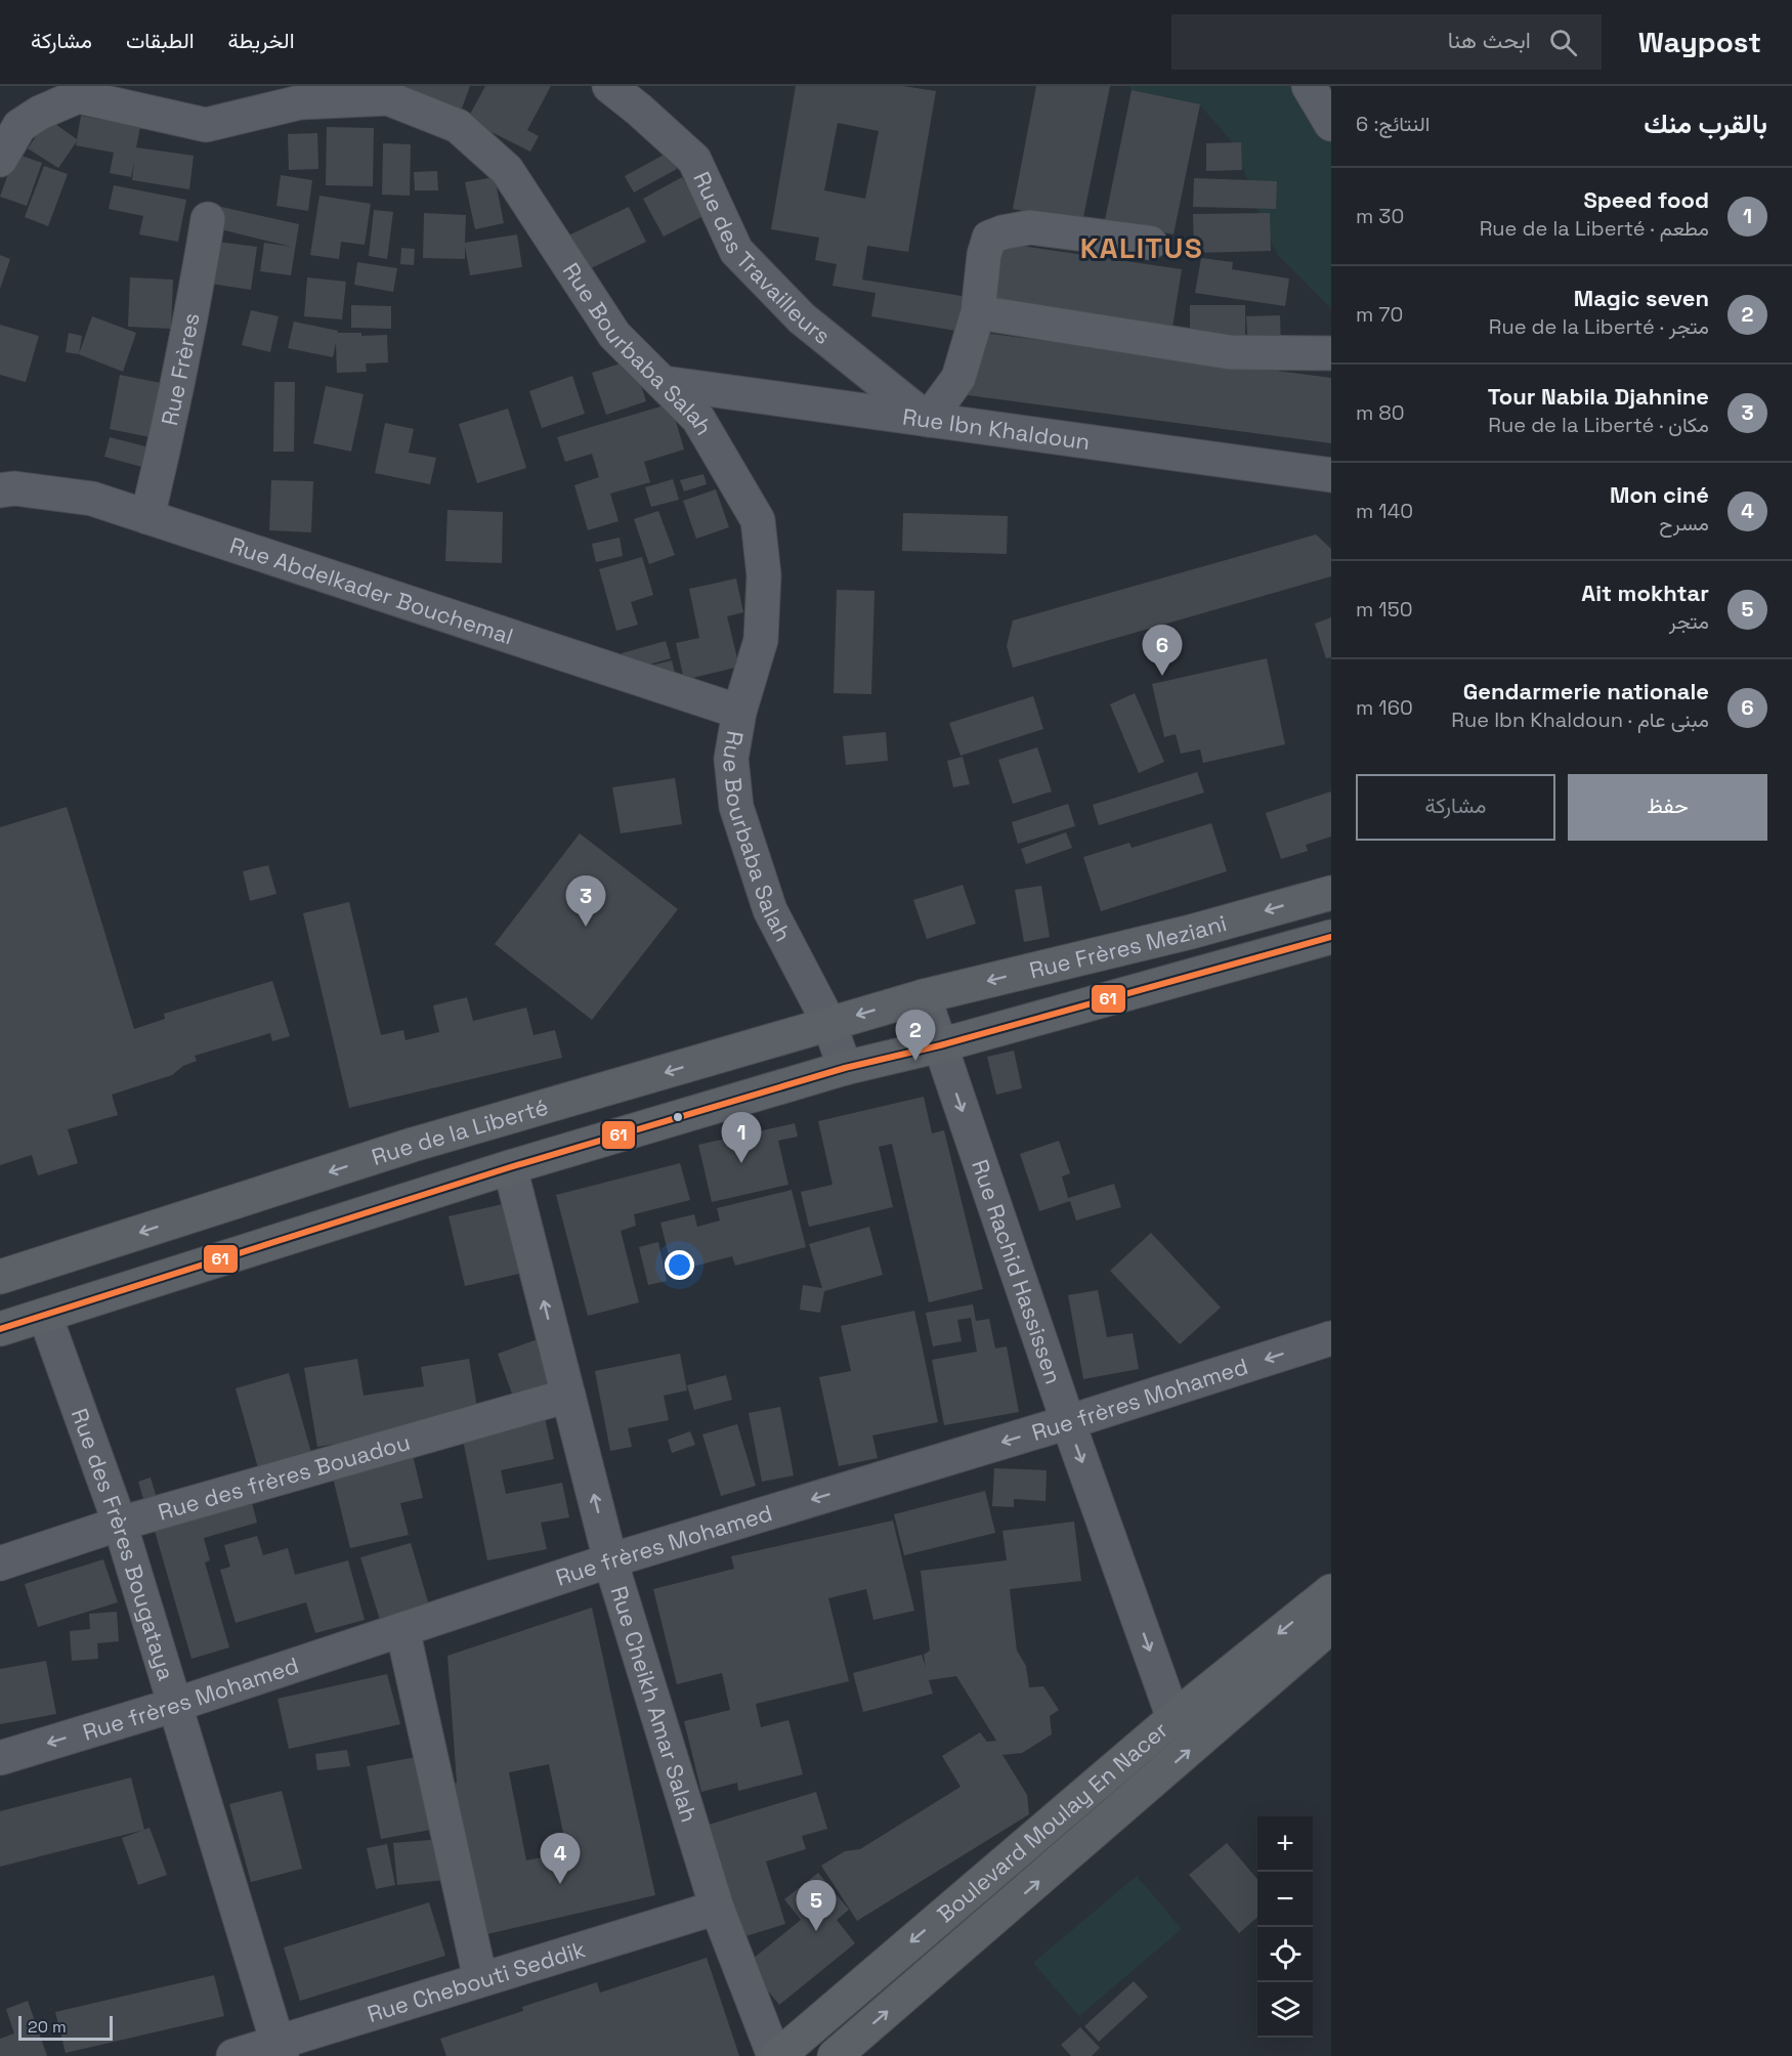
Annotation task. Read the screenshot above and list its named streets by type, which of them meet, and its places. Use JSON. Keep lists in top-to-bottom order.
{
  "streets": {
    "main road": ["Rue Frères Meziani", "Rue de la Liberté", "Boulevard Moulay En Nacer"],
    "street": [
      "Rue des Travailleurs",
      "Rue Bourbaba Salah",
      "Rue Frères",
      "Rue Ibn Khaldoun",
      "Rue Abdelkader Bouchemal",
      "Rue Rachid Hassissen",
      "Rue frères Mohamed",
      "Rue des frères Bouadou",
      "Rue des Frères Bougataya",
      "Rue Cheikh Amar Salah",
      "Rue Chebouti Seddik"
    ]
  },
  "crossings": [
    ["Rue des Travailleurs", "Rue Ibn Khaldoun"],
    ["Rue Bourbaba Salah", "Rue Ibn Khaldoun"],
    ["Rue Bourbaba Salah", "Rue Abdelkader Bouchemal"],
    ["Rue Bourbaba Salah", "Rue de la Liberté"],
    ["Rue Frères", "Rue Abdelkader Bouchemal"],
    ["Rue Frères Meziani", "Rue de la Liberté"],
    ["Rue Frères Meziani", "Rue Rachid Hassissen"],
    ["Rue de la Liberté", "Rue Rachid Hassissen"],
    ["Rue de la Liberté", "Rue des Frères Bougataya"],
    ["Rue de la Liberté", "Rue Cheikh Amar Salah"],
    ["Rue Rachid Hassissen", "Rue frères Mohamed"],
    ["Rue Rachid Hassissen", "Boulevard Moulay En Nacer"],
    ["Rue frères Mohamed", "Rue des Frères Bougataya"],
    ["Rue frères Mohamed", "Rue Cheikh Amar Salah"],
    ["Rue des frères Bouadou", "Rue des Frères Bougataya"],
    ["Rue des frères Bouadou", "Rue Cheikh Amar Salah"],
    ["Rue des Frères Bougataya", "Rue Chebouti Seddik"],
    ["Rue Cheikh Amar Salah", "Boulevard Moulay En Nacer"],
    ["Rue Cheikh Amar Salah", "Rue Chebouti Seddik"]
  ],
  "one_way": ["Rue Rachid Hassissen", "Rue frères Mohamed", "Rue Cheikh Amar Salah"],
  "districts": ["KALITUS"],
  "lines": ["transit line 61"],
  "scale_bar": "20 m",
  "page": {
    "header": "Waypost",
    "search": "ابحث هنا",
    "nav": ["الخريطة", "الطبقات", "مشاركة"],
    "heading": ["بالقرب منك", "النتائج: 6"],
    "list": [
      {
        "mark": "1",
        "name": "Speed food",
        "note": "مطعم · Rue de la Liberté",
        "value": "30 m"
      },
      {
        "mark": "2",
        "name": "Magic seven",
        "note": "متجر · Rue de la Liberté",
        "value": "70 m"
      },
      {
        "mark": "3",
        "name": "Tour Nabila Djahnine",
        "note": "مكان · Rue de la Liberté",
        "value": "80 m"
      },
      {
        "mark": "4",
        "name": "Mon ciné",
        "note": "مسرح",
        "value": "140 m"
      },
      {
        "mark": "5",
        "name": "Ait mokhtar",
        "note": "متجر",
        "value": "150 m"
      },
      {
        "mark": "6",
        "name": "Gendarmerie nationale",
        "note": "مبنى عام · Rue Ibn Khaldoun",
        "value": "160 m"
      }
    ],
    "pins": [
      "6",
      "3",
      "2",
      "1",
      "4",
      "5"
    ],
    "buttons": ["حفظ", "مشاركة"],
    "map_buttons": ["+", "−"],
    "scale": "20 m"
  }
}
